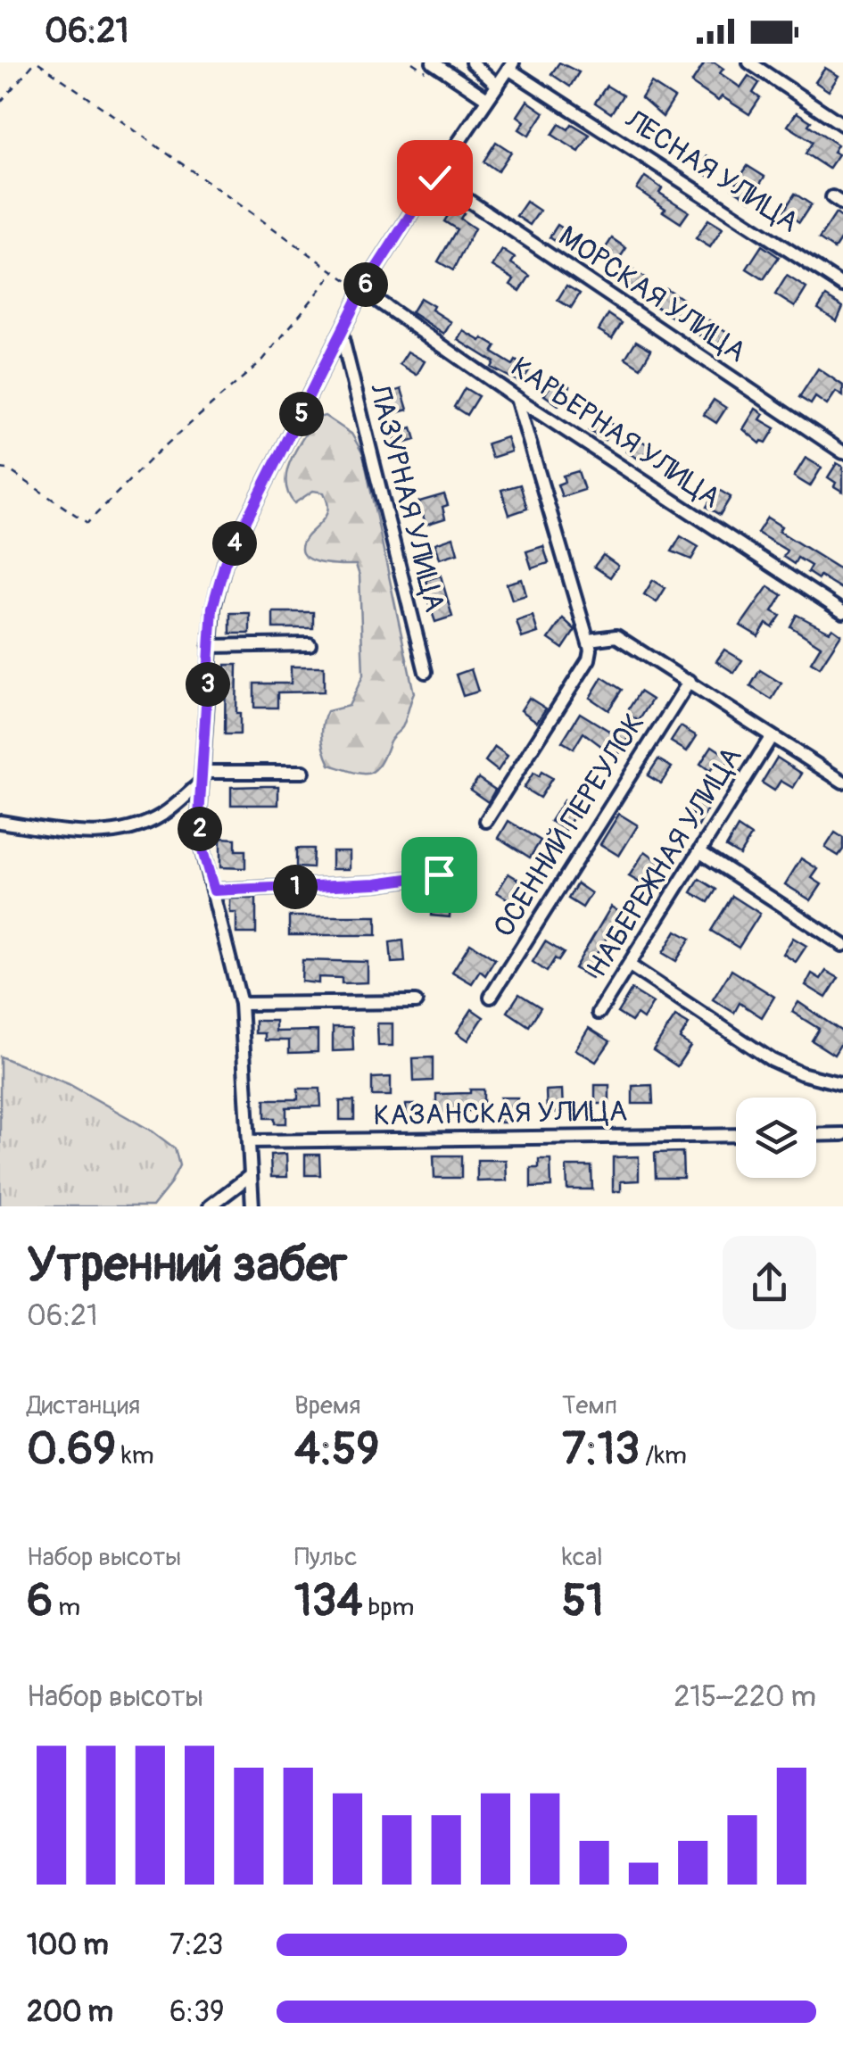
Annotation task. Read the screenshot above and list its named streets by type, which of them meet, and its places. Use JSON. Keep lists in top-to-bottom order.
{
  "streets": {
    "street": [
      "ЛЕСНАЯ УЛИЦА",
      "МОРСКАЯ УЛИЦА",
      "КАРЬЕРНАЯ УЛИЦА",
      "ЛАЗУРНАЯ УЛИЦА",
      "ОСЕННИЙ ПЕРЕУЛОК",
      "НАБЕРЕЖНАЯ УЛИЦА",
      "КАЗАНСКАЯ УЛИЦА"
    ]
  },
  "page": {
    "status": "06:21",
    "pins": [
      "6",
      "5",
      "4",
      "3",
      "2",
      "1"
    ],
    "heading": ["Утренний забег", "06:21"],
    "stats": [
      ["Дистанция", "0.69 km"],
      ["Время", "4:59"],
      ["Темп", "7:13 /km"],
      ["Набор высоты", "6 m"],
      ["Пульс", "134 bpm"],
      ["kcal", "51"]
    ],
    "chart": ["Набор высоты", "215–220 m"],
    "list": [
      {
        "name": "100 m",
        "note": "7:23"
      },
      {
        "name": "200 m",
        "note": "6:39"
      }
    ]
  }
}
